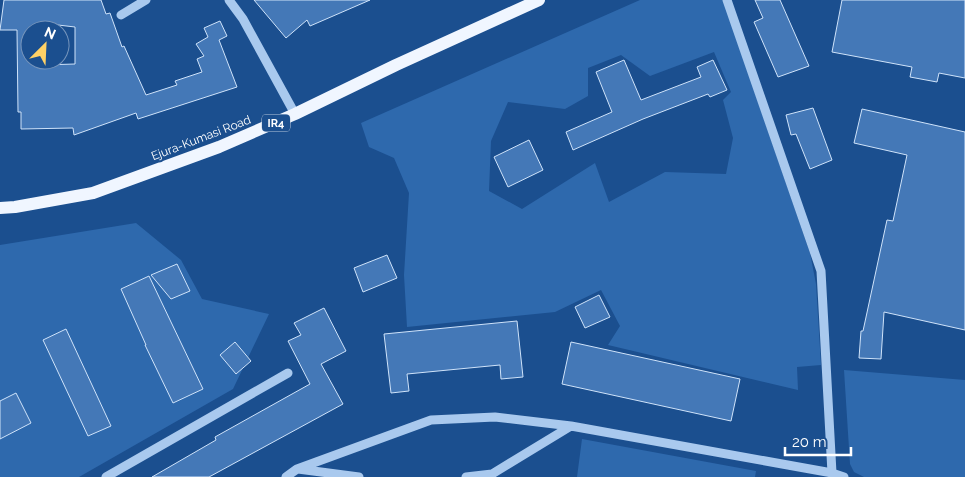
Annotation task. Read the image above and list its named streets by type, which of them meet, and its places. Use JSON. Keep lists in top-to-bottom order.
{
  "streets": {
    "main road": ["IR4", "Ejura-Kumasi Road"]
  },
  "scale_bar": "20 m",
  "north": "top right"
}
